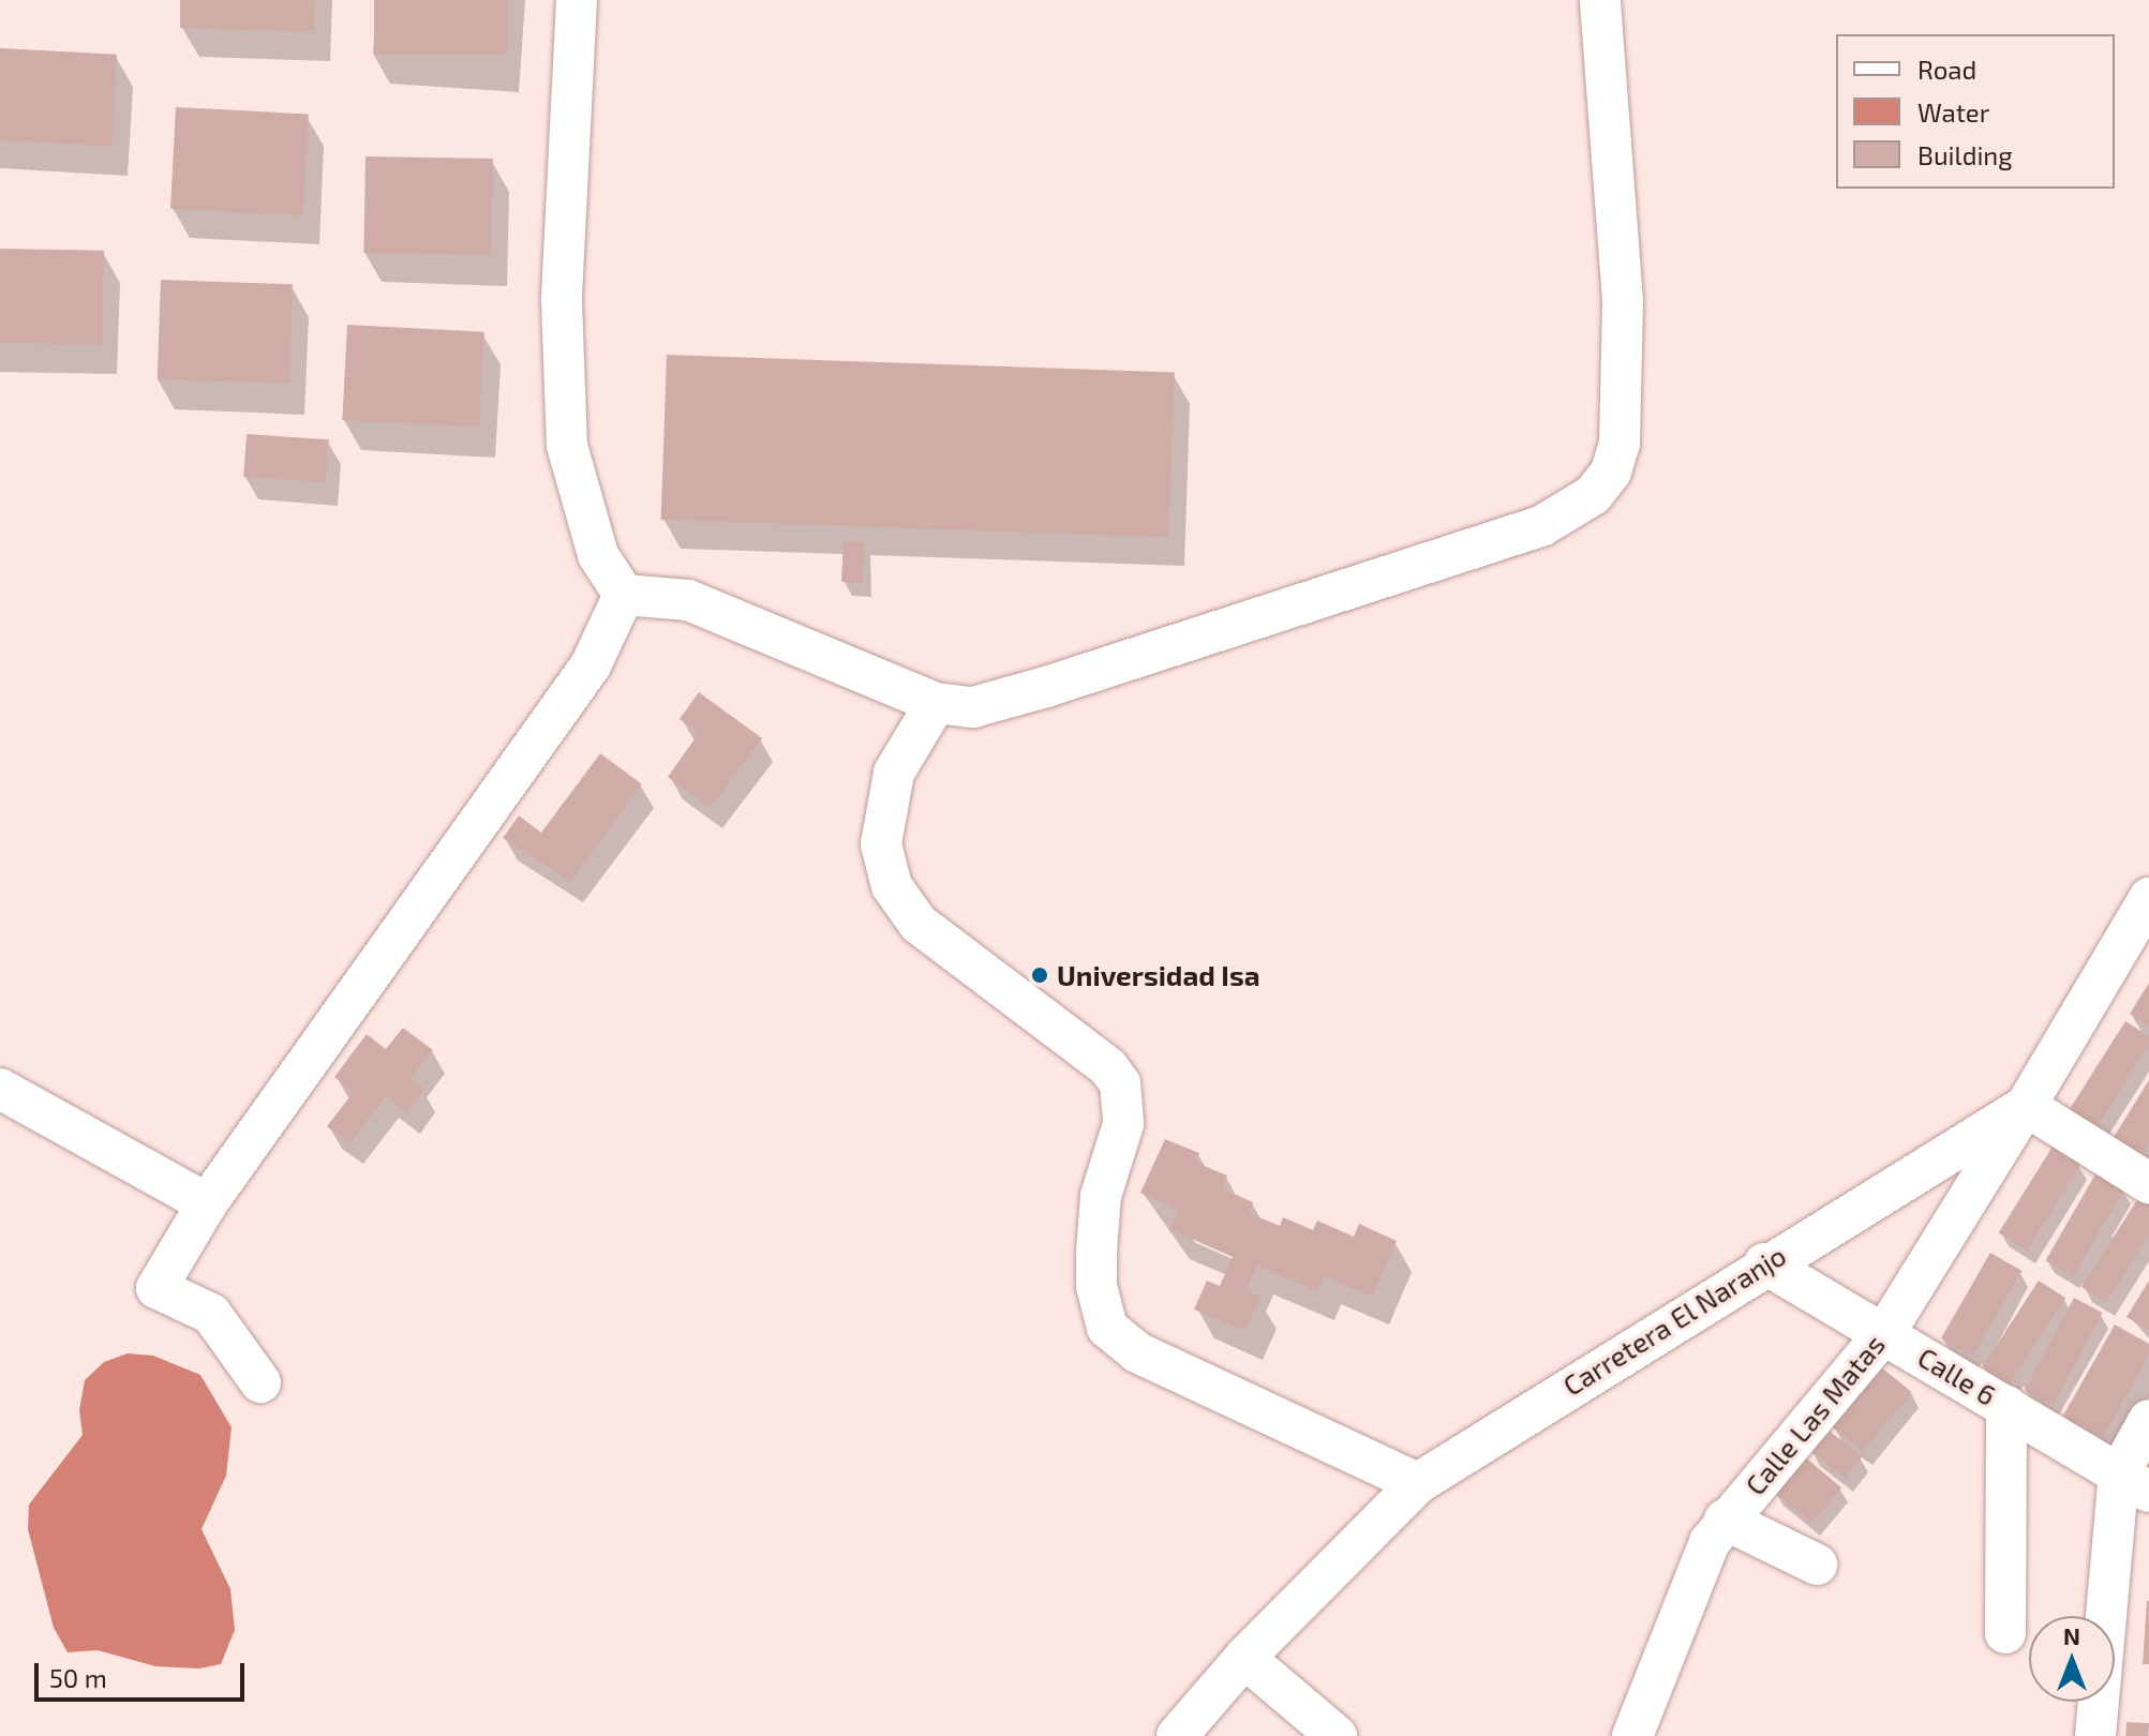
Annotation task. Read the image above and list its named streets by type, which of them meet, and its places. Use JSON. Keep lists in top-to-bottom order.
{
  "streets": {
    "street": ["Carretera El Naranjo", "Calle 6", "Calle Las Matas"]
  },
  "crossings": [
    ["Carretera El Naranjo", "Calle 6"],
    ["Carretera El Naranjo", "Calle Las Matas"],
    ["Calle 6", "Calle Las Matas"]
  ],
  "places": ["Universidad Isa"],
  "legend": ["Road", "Water", "Building"],
  "scale_bar": "50 m",
  "north": "top"
}
